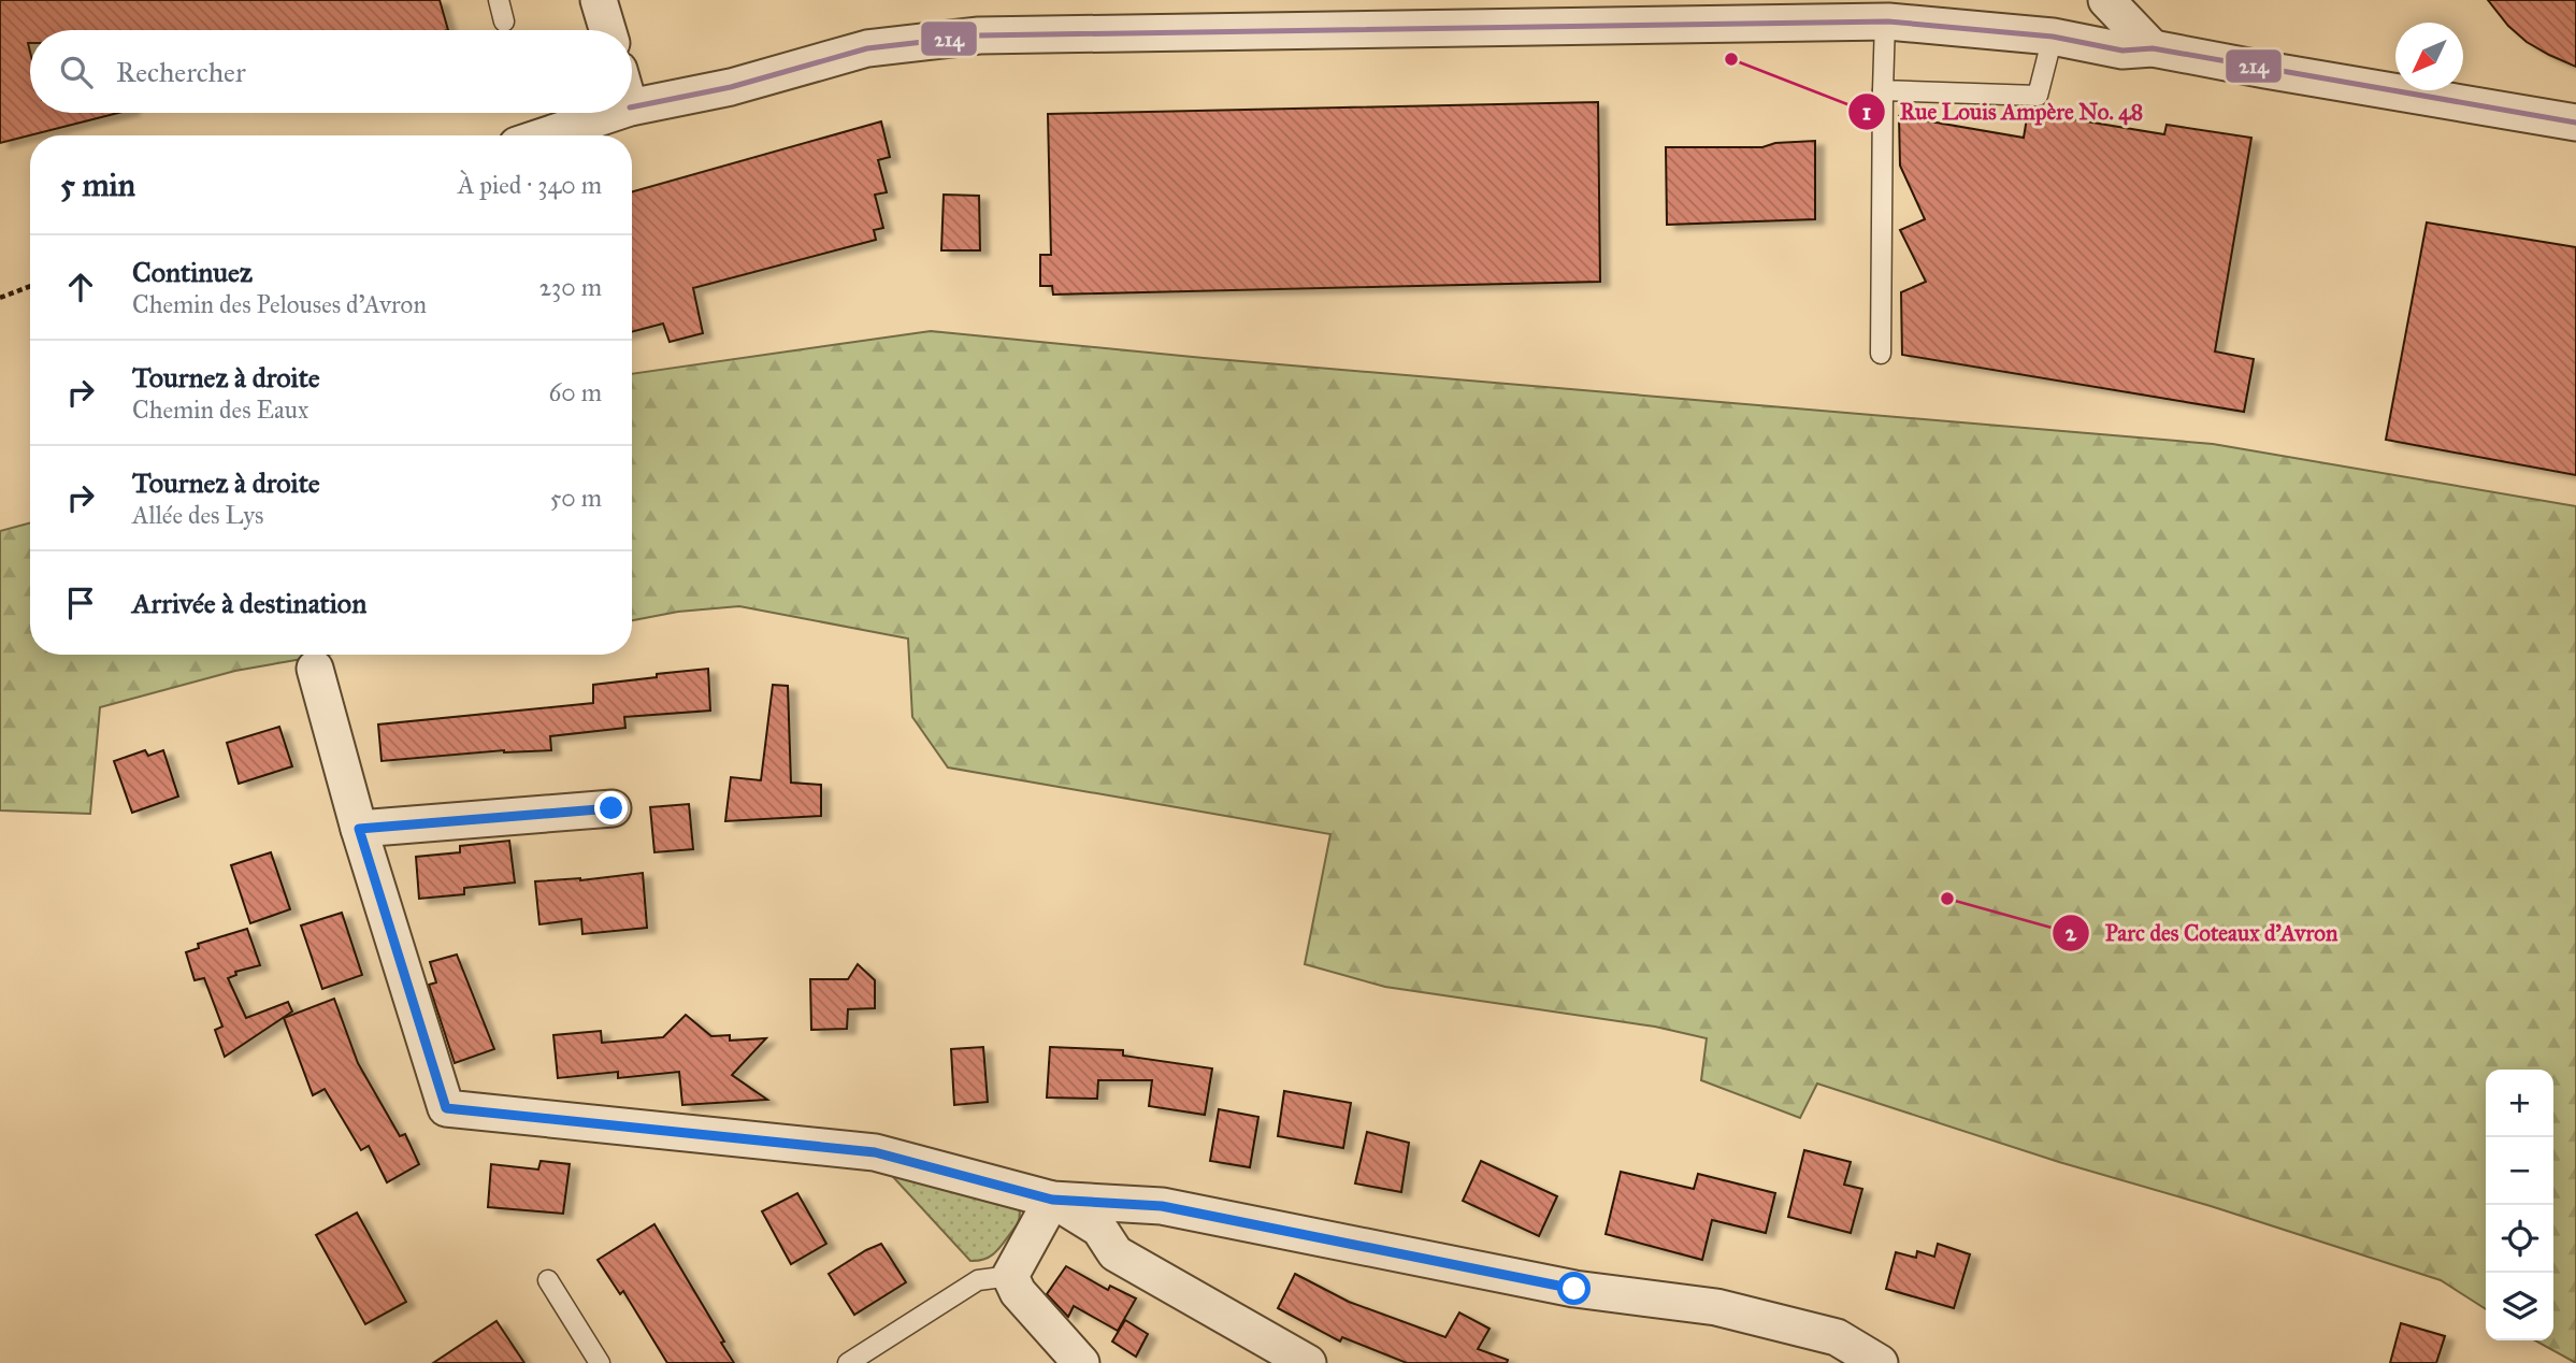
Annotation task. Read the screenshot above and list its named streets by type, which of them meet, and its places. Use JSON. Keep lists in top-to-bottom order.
{
  "places": ["Rue Louis Ampère No. 48", "Parc des Coteaux d'Avron"],
  "lines": ["transit line 214"],
  "north": "bottom left",
  "page": {
    "search": "Rechercher",
    "heading": ["5 min", "À pied · 340 m"],
    "list": [
      ["Continuez", "Chemin des Pelouses d'Avron", "230 m"],
      ["Tournez à droite", "Chemin des Eaux", "60 m"],
      ["Tournez à droite", "Allée des Lys", "50 m"],
      "Arrivée à destination"
    ],
    "map_buttons": ["+", "−"]
  }
}
